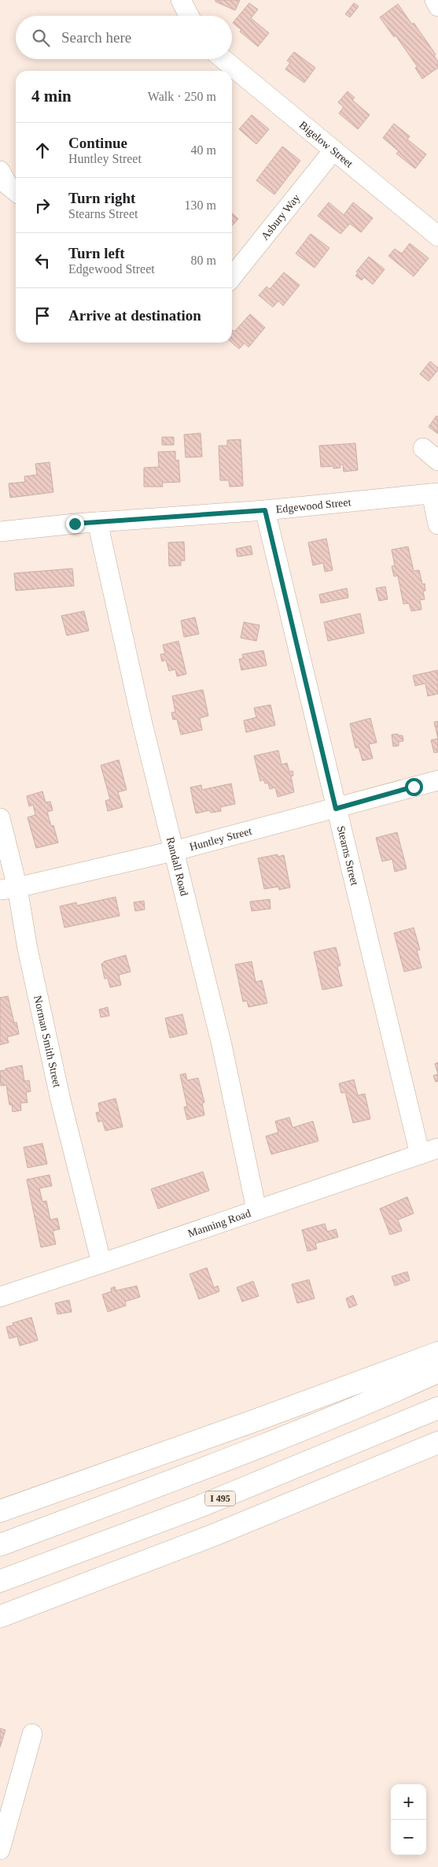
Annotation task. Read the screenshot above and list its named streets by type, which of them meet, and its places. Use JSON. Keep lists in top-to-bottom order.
{
  "streets": {
    "highway": ["I 495"],
    "street": [
      "Bigelow Street",
      "Asbury Way",
      "Edgewood Street",
      "Huntley Street",
      "Stearns Street",
      "Randall Road",
      "Norman Smith Street",
      "Manning Road"
    ]
  },
  "crossings": [
    ["Bigelow Street", "Asbury Way"],
    ["Edgewood Street", "Stearns Street"],
    ["Edgewood Street", "Randall Road"],
    ["Huntley Street", "Stearns Street"],
    ["Huntley Street", "Randall Road"],
    ["Huntley Street", "Norman Smith Street"],
    ["Stearns Street", "Manning Road"],
    ["Randall Road", "Manning Road"],
    ["Norman Smith Street", "Manning Road"]
  ],
  "page": {
    "search": "Search here",
    "heading": ["4 min", "Walk · 250 m"],
    "list": [
      ["Continue", "Huntley Street", "40 m"],
      ["Turn right", "Stearns Street", "130 m"],
      ["Turn left", "Edgewood Street", "80 m"],
      "Arrive at destination"
    ],
    "map_buttons": ["+", "−"]
  }
}
